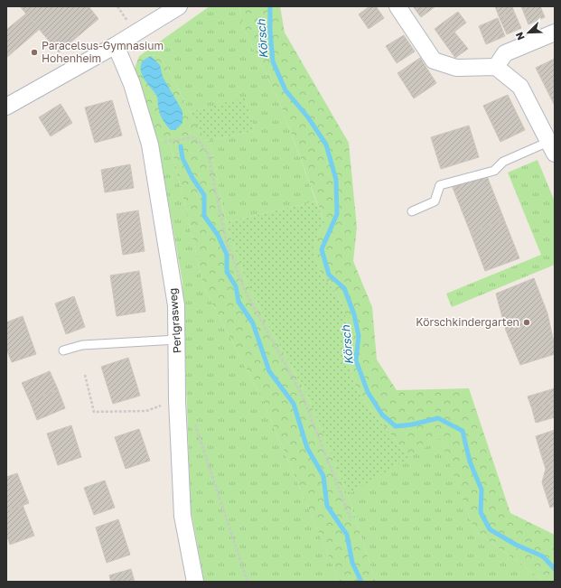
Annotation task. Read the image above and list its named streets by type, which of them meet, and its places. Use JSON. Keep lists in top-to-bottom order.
{
  "streets": {
    "street": ["Perlgrasweg"]
  },
  "water": ["Körsch"],
  "places": ["Paracelsus-Gymnasium Hohenheim", "Körschkindergarten"],
  "north": "bottom left"
}
